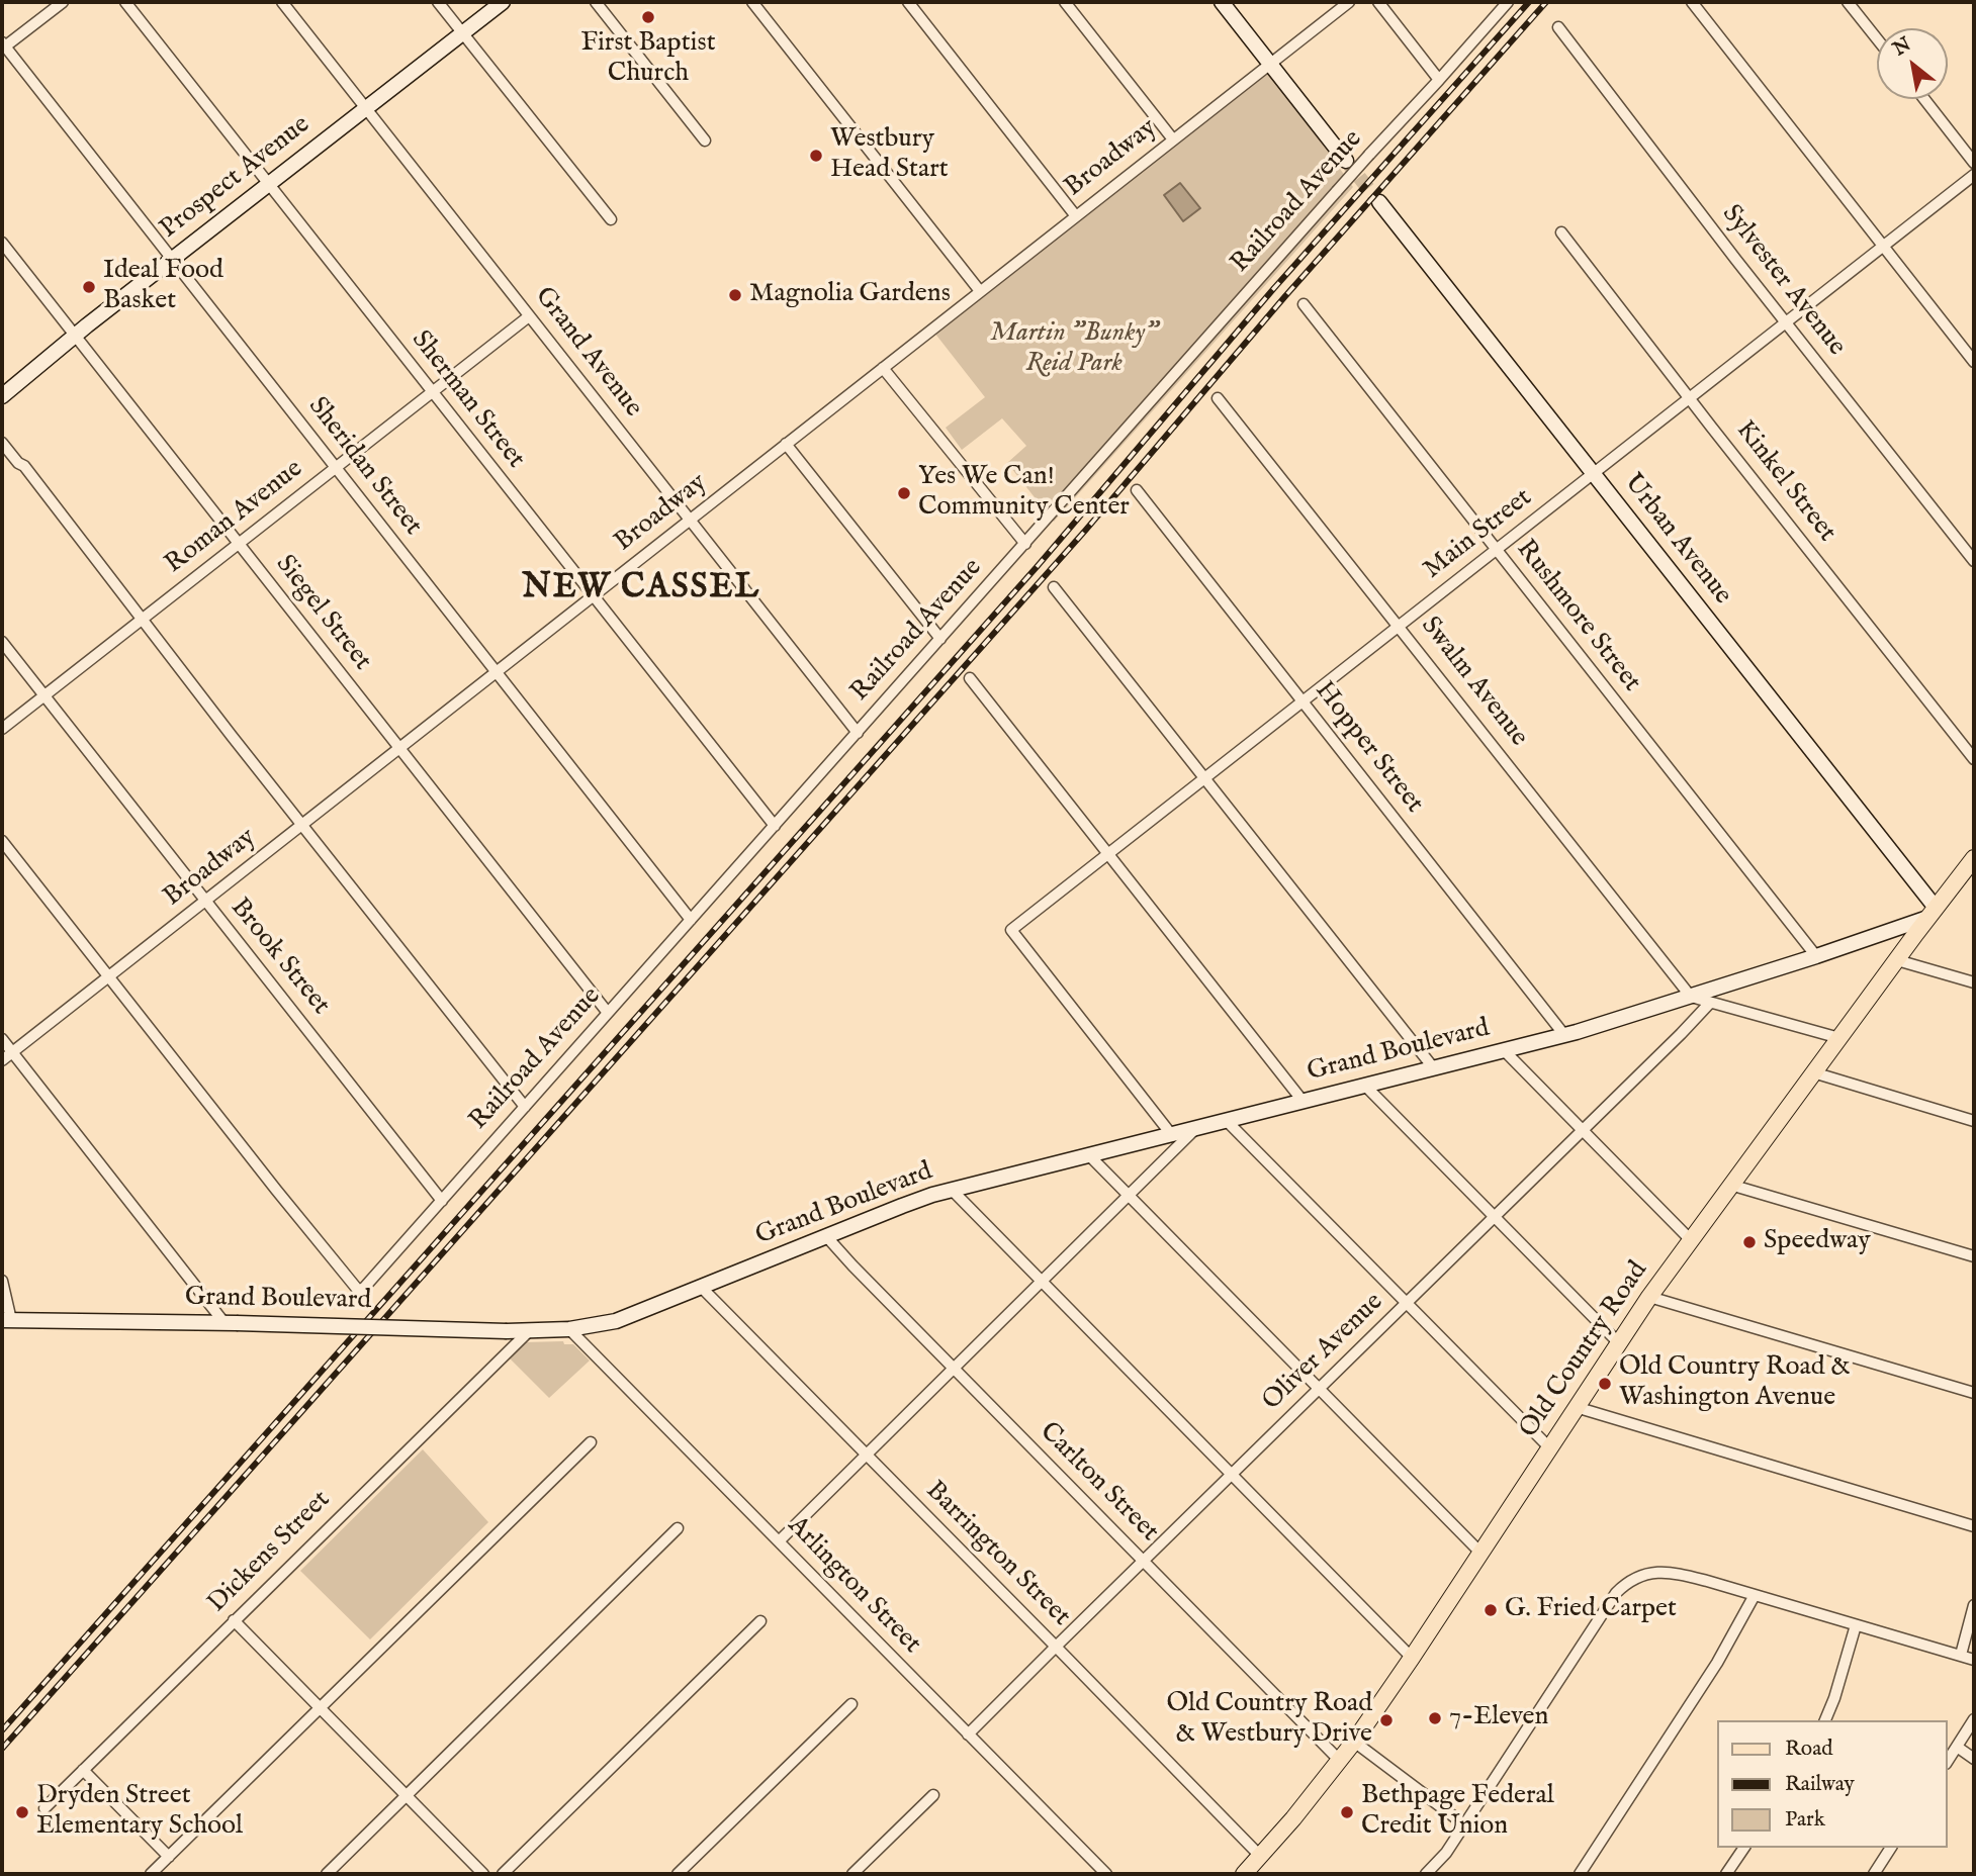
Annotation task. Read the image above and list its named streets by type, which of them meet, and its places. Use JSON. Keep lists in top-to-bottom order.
{
  "streets": {
    "main road": ["Old Country Road"],
    "street": [
      "Broadway",
      "Prospect Avenue",
      "Railroad Avenue",
      "Sylvester Avenue",
      "Grand Avenue",
      "Sherman Street",
      "Sheridan Street",
      "Kinkel Street",
      "Roman Avenue",
      "Main Street",
      "Urban Avenue",
      "Siegel Street",
      "Rushmore Street",
      "Swalm Avenue",
      "Hopper Street",
      "Brook Street",
      "Grand Boulevard",
      "Oliver Avenue",
      "Carlton Street",
      "Dickens Street",
      "Barrington Street",
      "Arlington Street"
    ]
  },
  "crossings": [
    ["Broadway", "Railroad Avenue"],
    ["Broadway", "Grand Avenue"],
    ["Broadway", "Sherman Street"],
    ["Broadway", "Sheridan Street"],
    ["Broadway", "Siegel Street"],
    ["Broadway", "Brook Street"],
    ["Prospect Avenue", "Grand Avenue"],
    ["Prospect Avenue", "Sherman Street"],
    ["Prospect Avenue", "Sheridan Street"],
    ["Prospect Avenue", "Siegel Street"],
    ["Railroad Avenue", "Grand Avenue"],
    ["Railroad Avenue", "Sherman Street"],
    ["Railroad Avenue", "Sheridan Street"],
    ["Railroad Avenue", "Siegel Street"],
    ["Railroad Avenue", "Brook Street"],
    ["Sylvester Avenue", "Main Street"],
    ["Grand Avenue", "Roman Avenue"],
    ["Sherman Street", "Roman Avenue"],
    ["Sheridan Street", "Roman Avenue"],
    ["Kinkel Street", "Main Street"],
    ["Roman Avenue", "Siegel Street"],
    ["Roman Avenue", "Brook Street"],
    ["Main Street", "Urban Avenue"],
    ["Main Street", "Rushmore Street"],
    ["Main Street", "Swalm Avenue"],
    ["Main Street", "Hopper Street"],
    ["Main Street", "Grand Boulevard"],
    ["Urban Avenue", "Grand Boulevard"],
    ["Urban Avenue", "Old Country Road"],
    ["Rushmore Street", "Grand Boulevard"],
    ["Swalm Avenue", "Grand Boulevard"],
    ["Hopper Street", "Grand Boulevard"],
    ["Grand Boulevard", "Old Country Road"],
    ["Grand Boulevard", "Carlton Street"],
    ["Grand Boulevard", "Dickens Street"],
    ["Grand Boulevard", "Barrington Street"],
    ["Grand Boulevard", "Arlington Street"],
    ["Old Country Road", "Carlton Street"],
    ["Old Country Road", "Barrington Street"],
    ["Oliver Avenue", "Carlton Street"],
    ["Oliver Avenue", "Barrington Street"],
    ["Oliver Avenue", "Arlington Street"]
  ],
  "districts": ["NEW CASSEL"],
  "parks": ["Martin \"Bunky\" Reid Park"],
  "places": [
    "First Baptist Church",
    "Westbury Head Start",
    "Ideal Food Basket",
    "Magnolia Gardens",
    "Yes We Can! Community Center",
    "Speedway",
    "Old Country Road & Washington Avenue",
    "G. Fried Carpet",
    "7-Eleven",
    "Old Country Road & Westbury Drive",
    "Dryden Street Elementary School",
    "Bethpage Federal Credit Union"
  ],
  "legend": ["Road", "Railway", "Park"],
  "north": "top left"
}
